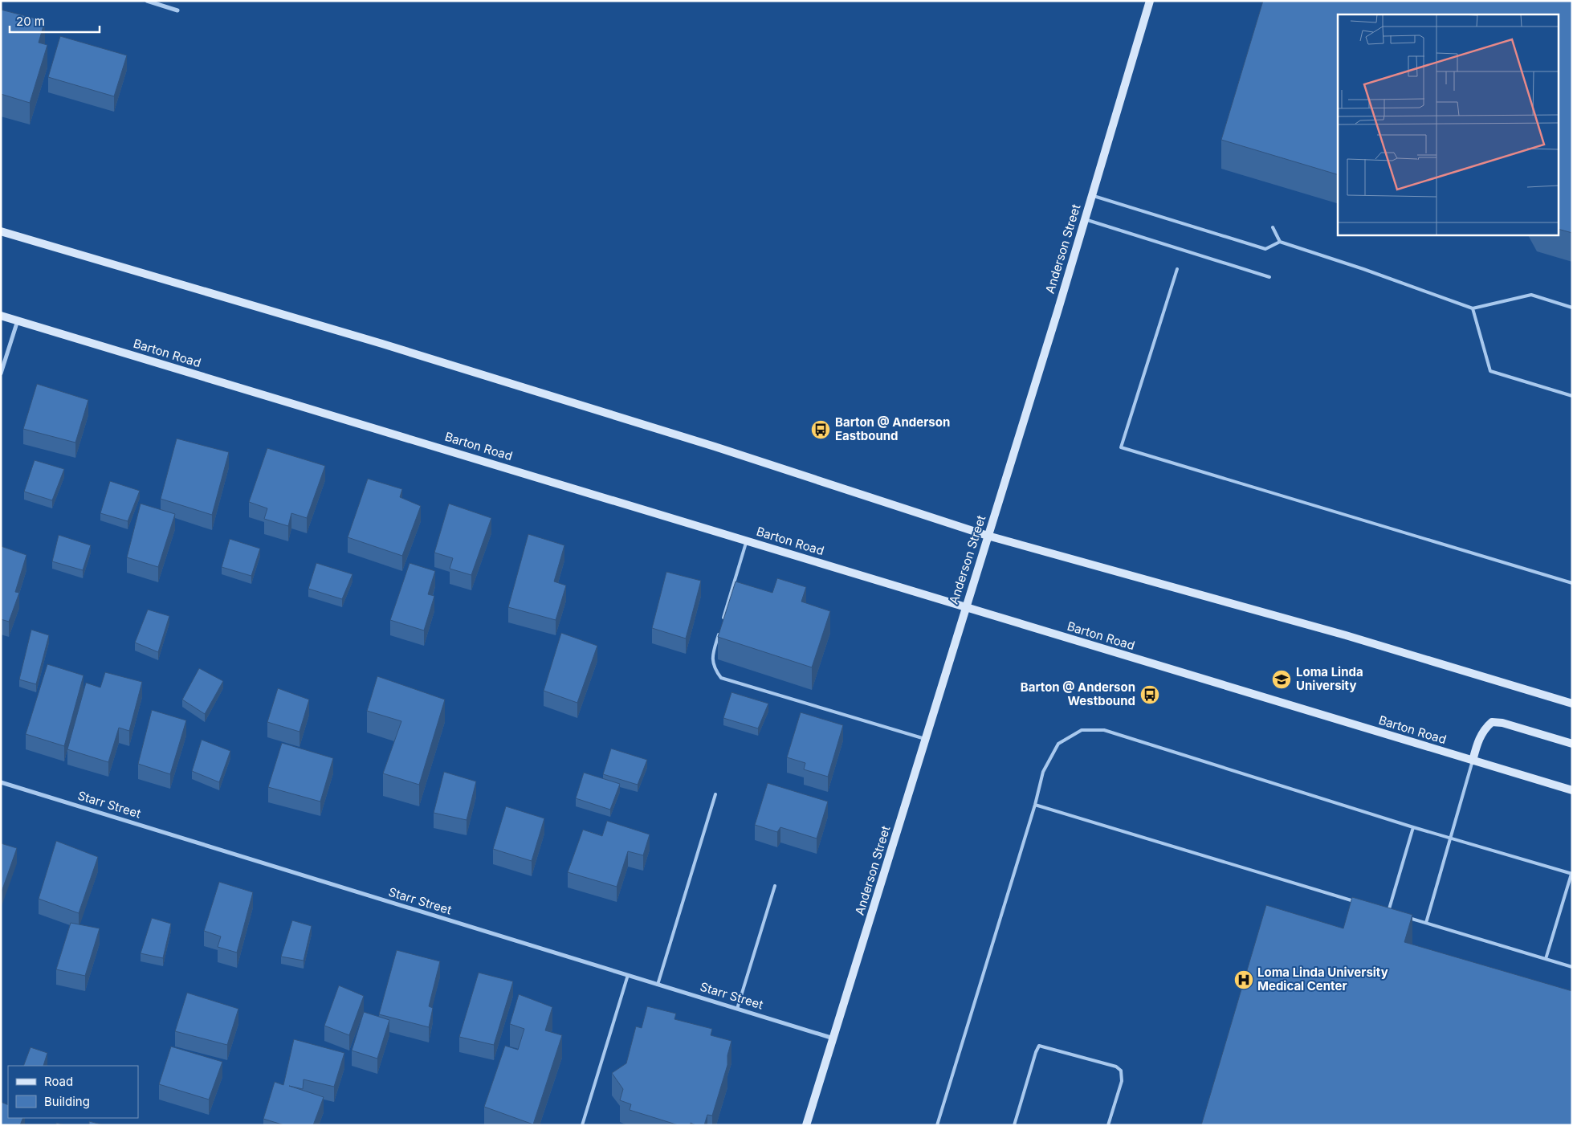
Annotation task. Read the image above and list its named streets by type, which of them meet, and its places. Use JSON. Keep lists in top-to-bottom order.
{
  "streets": {
    "main road": ["Anderson Street", "Barton Road"],
    "street": ["Starr Street"]
  },
  "crossings": [
    ["Anderson Street", "Barton Road"],
    ["Anderson Street", "Starr Street"]
  ],
  "places": {
    "bus stop": ["Barton @ Anderson Eastbound", "Barton @ Anderson Westbound"],
    "school or university": ["Loma Linda University"],
    "hospital": ["Loma Linda University Medical Center"]
  },
  "legend": ["Road", "Building"],
  "scale_bar": "20 m"
}
